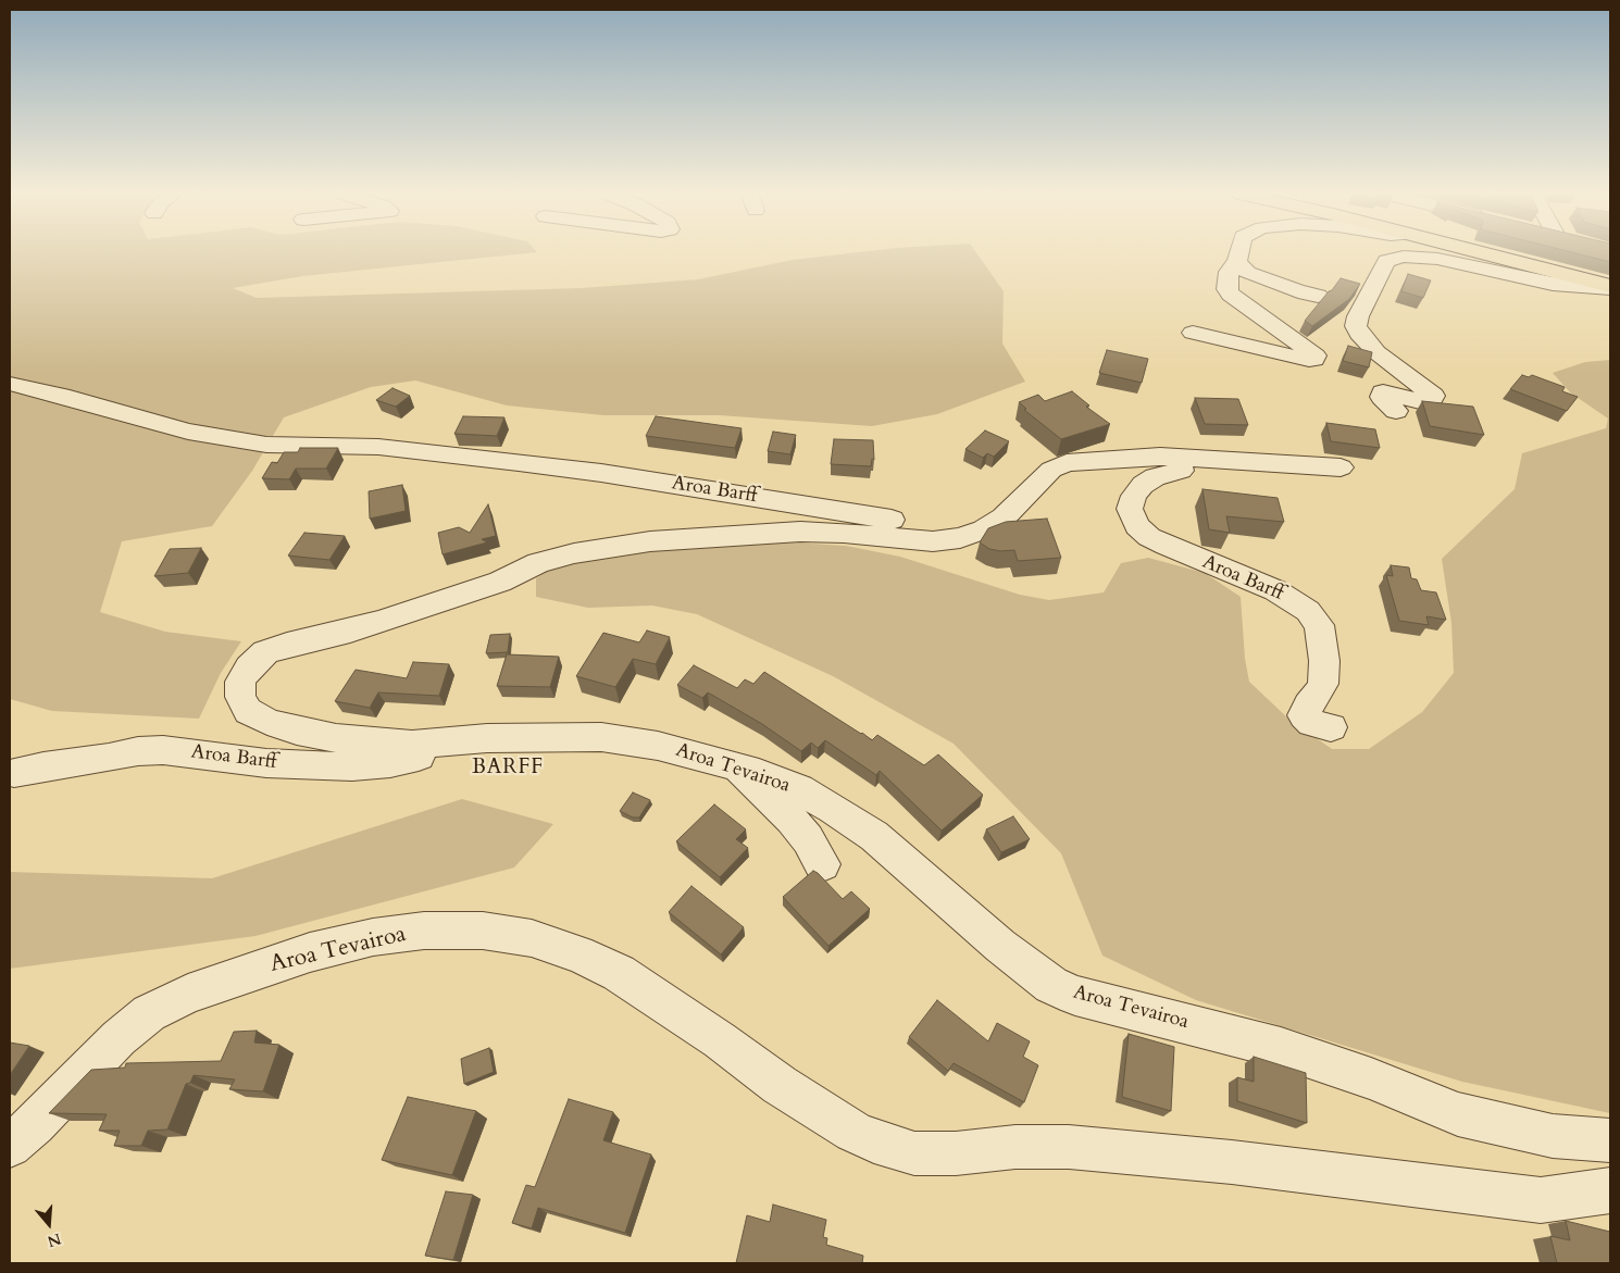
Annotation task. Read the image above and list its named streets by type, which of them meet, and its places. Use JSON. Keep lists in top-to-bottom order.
{
  "streets": {
    "street": ["Aroa Barff", "Aroa Tevairoa"]
  },
  "crossings": [
    ["Aroa Barff", "Aroa Tevairoa"]
  ],
  "districts": ["BARFF"],
  "north": "bottom"
}
